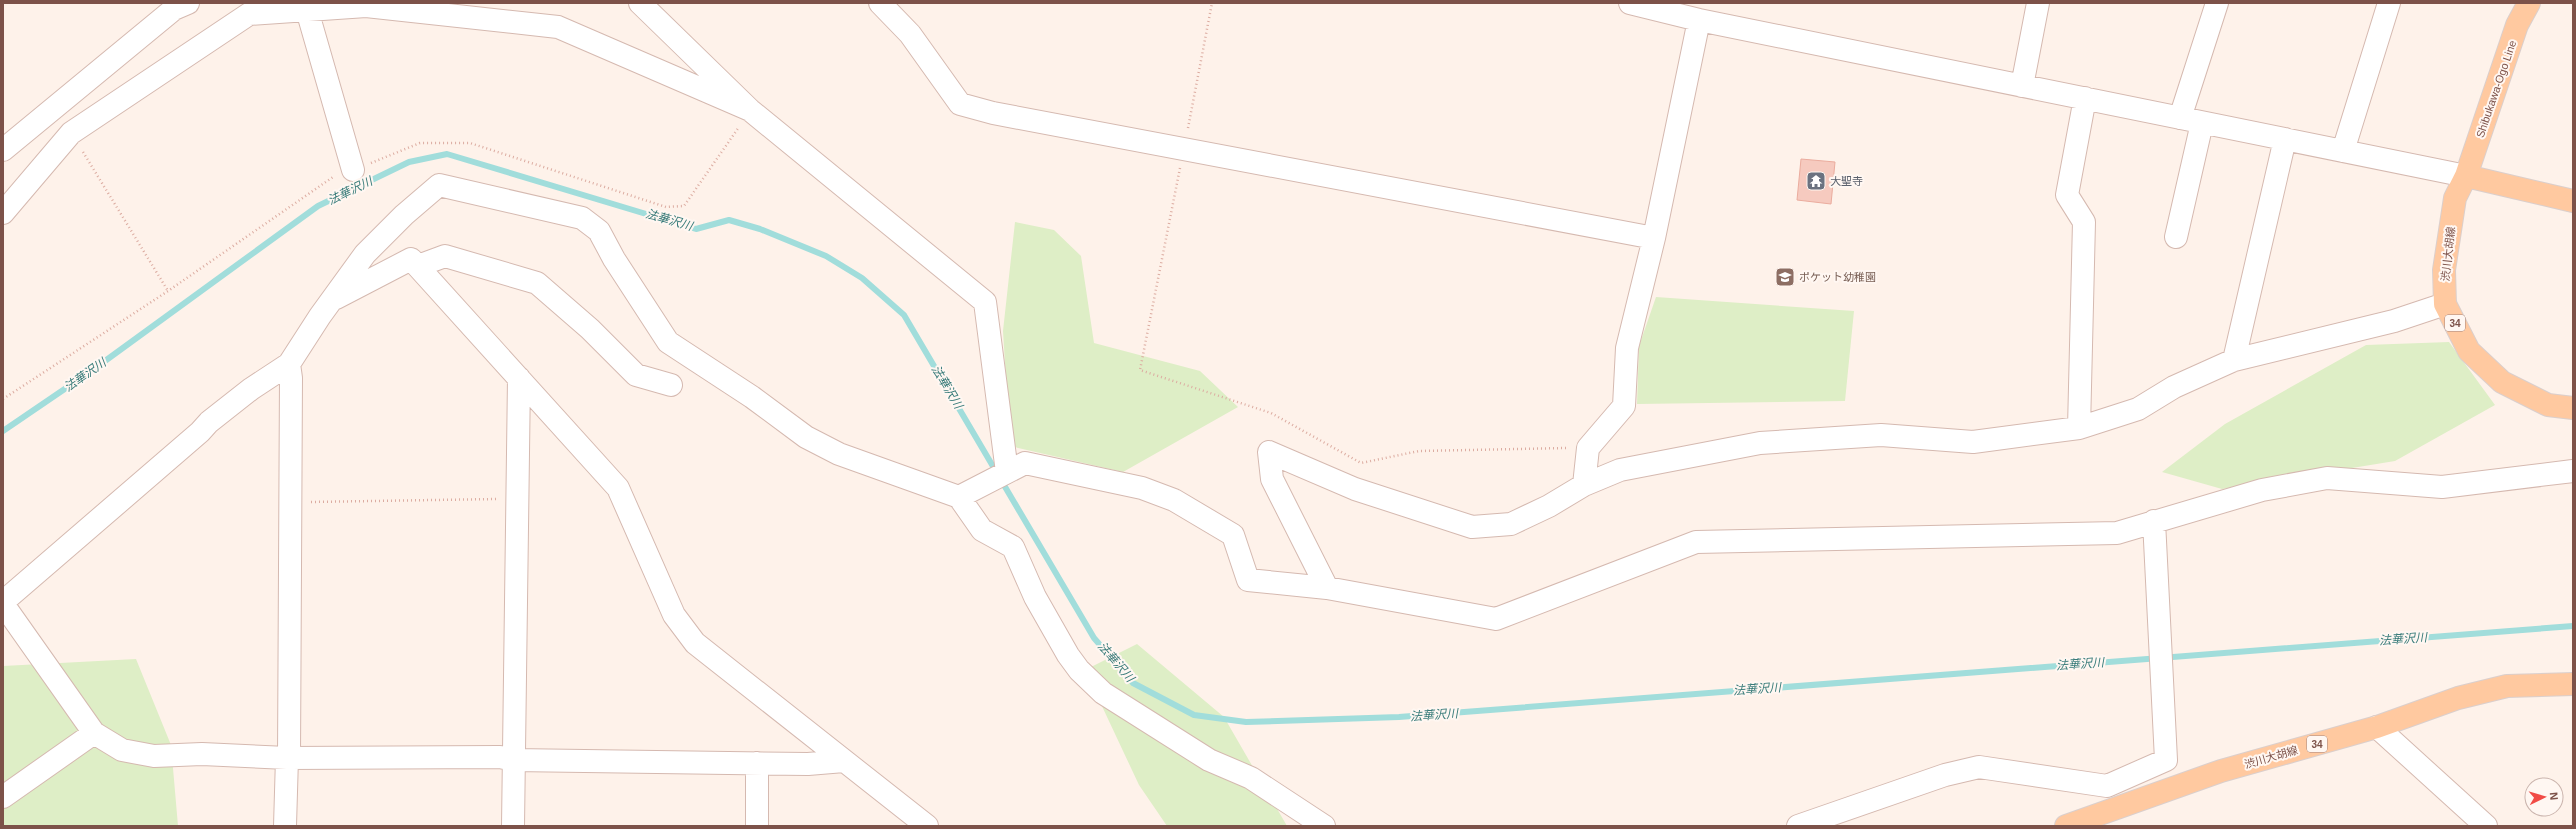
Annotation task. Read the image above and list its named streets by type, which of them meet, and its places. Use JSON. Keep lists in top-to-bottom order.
{
  "streets": {
    "main road": ["Shibukawa-Ogo Line", "渋川大胡線", "34"]
  },
  "crossings": [
    ["Shibukawa-Ogo Line", "渋川大胡線"]
  ],
  "water": ["法華沢川"],
  "places": {
    "temple": ["大聖寺"],
    "school or university": ["ポケット幼稚園"]
  },
  "north": "right"
}
